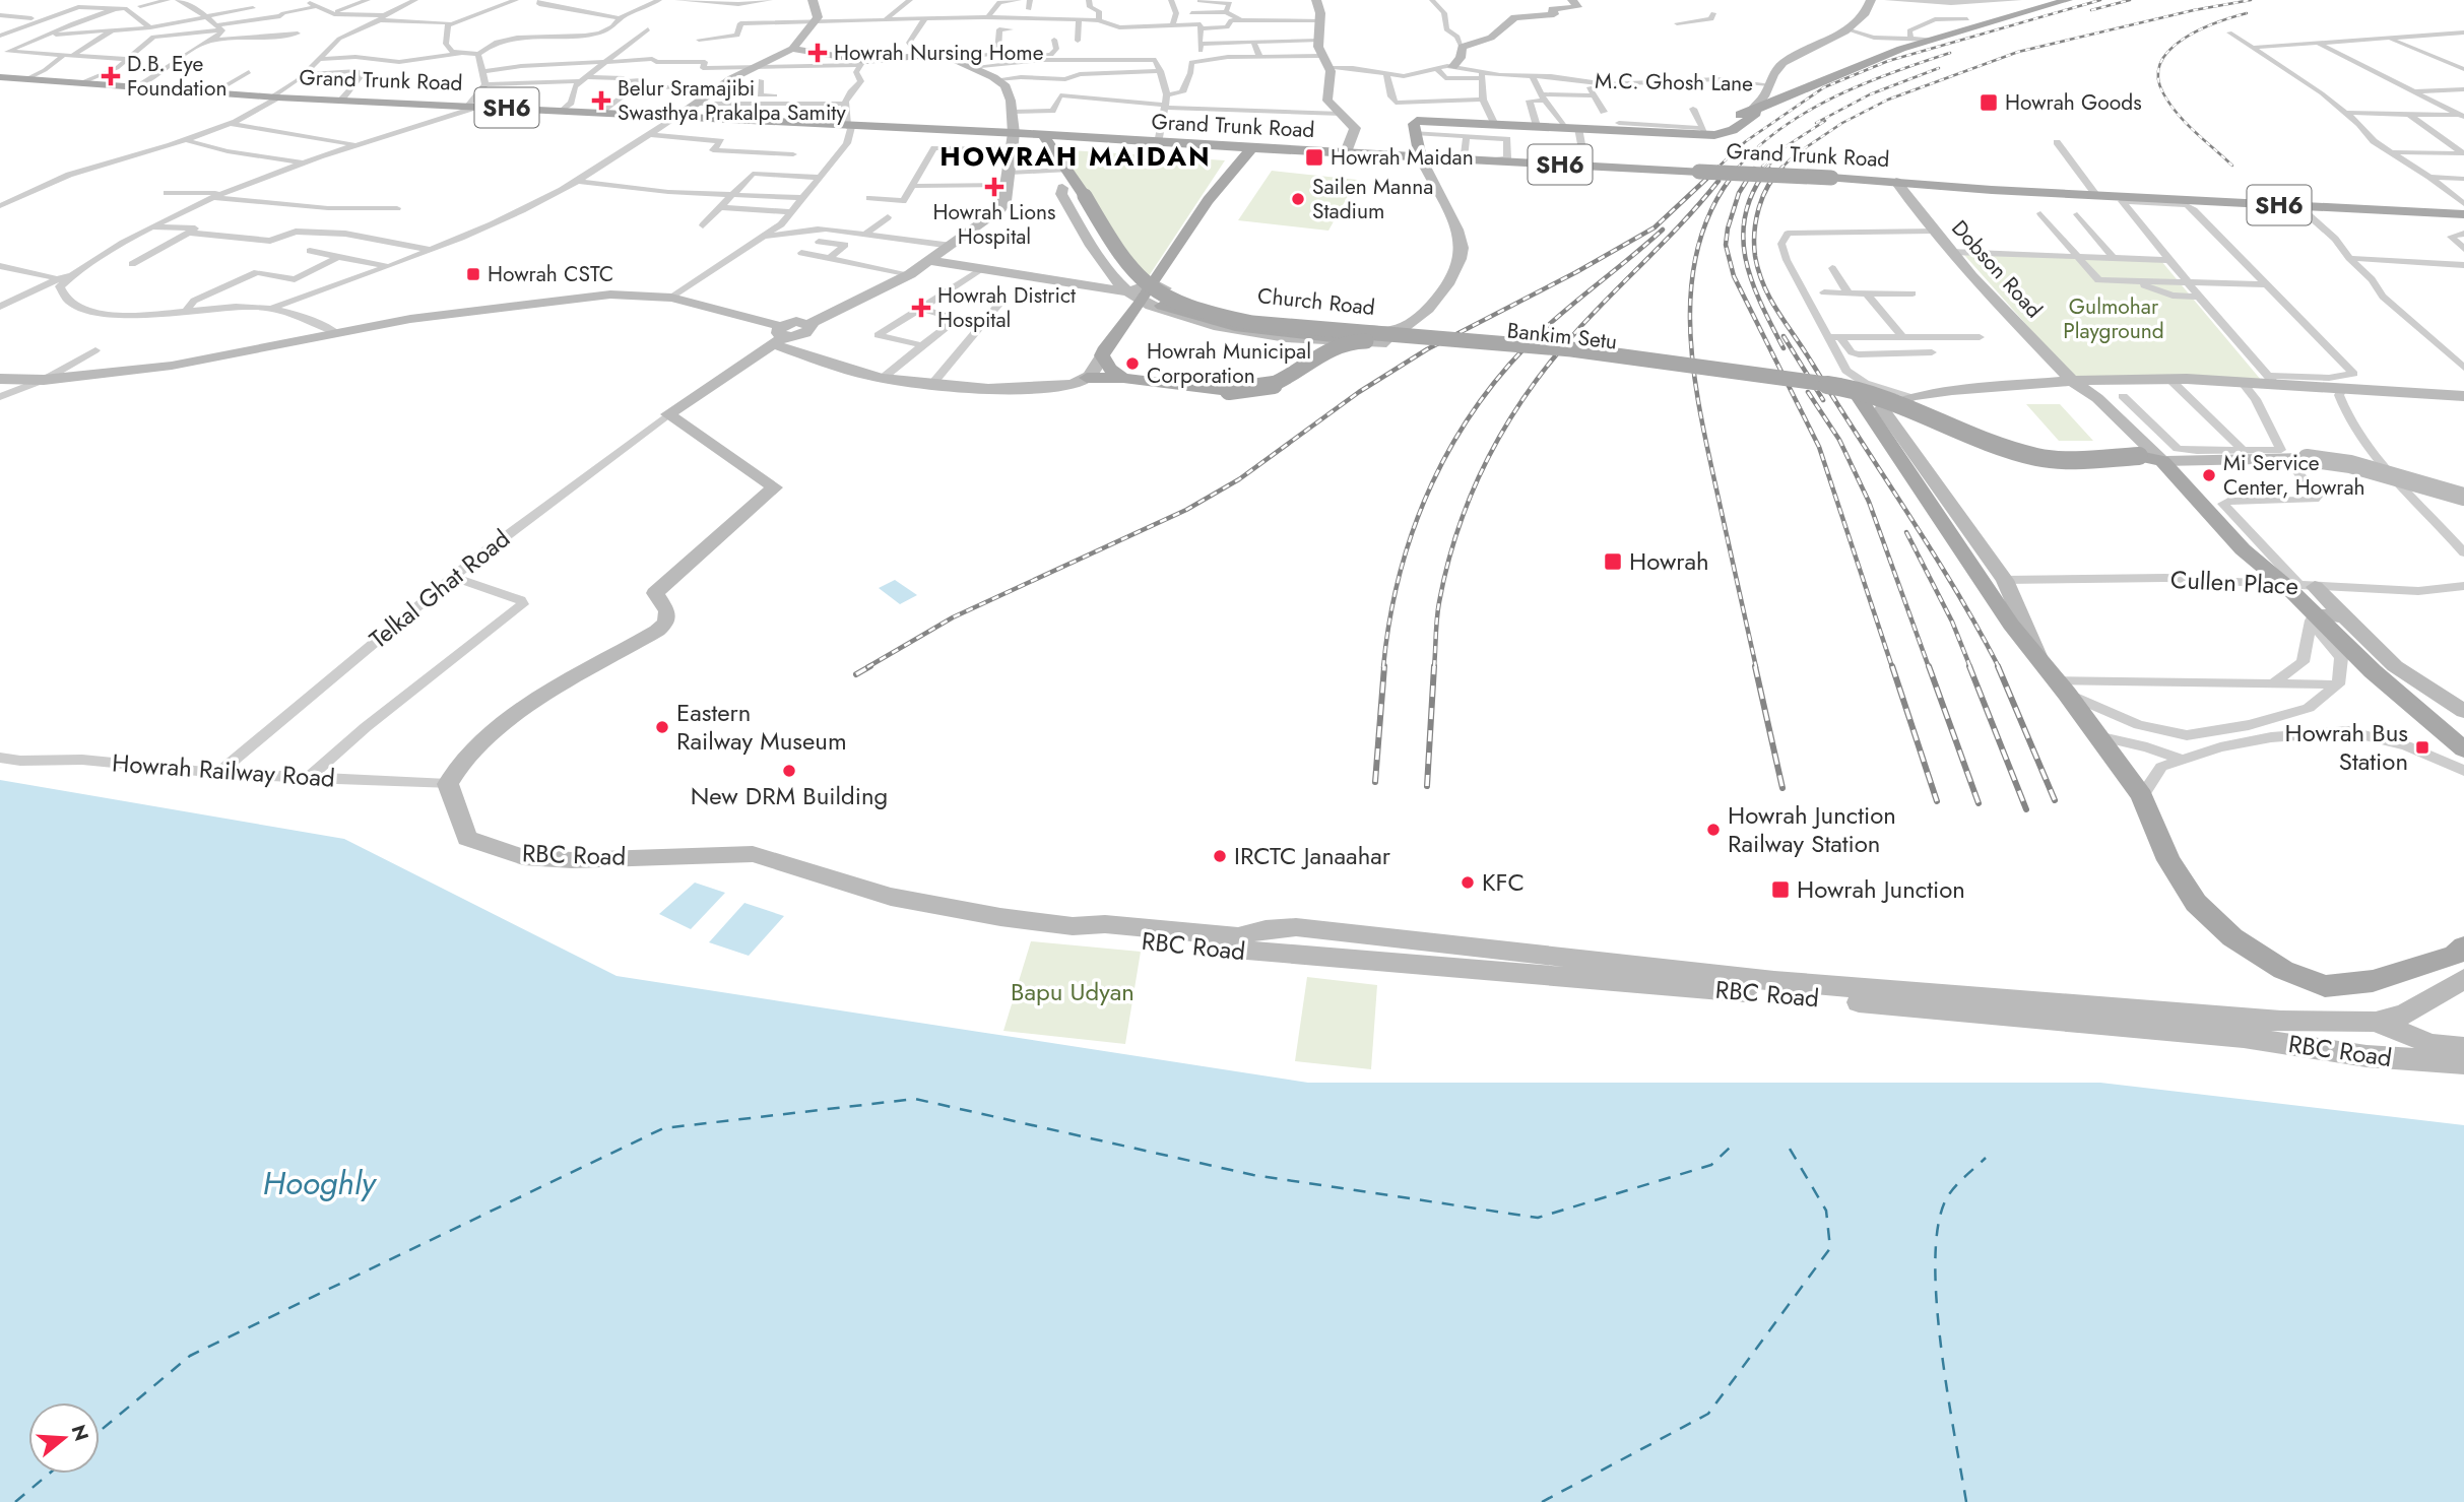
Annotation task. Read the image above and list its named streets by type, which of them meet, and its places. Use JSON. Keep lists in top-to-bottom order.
{
  "streets": {
    "main road": [
      "Grand Trunk Road",
      "SH6",
      "Dobson Road",
      "Church Road",
      "Bankim Setu",
      "RBC Road"
    ],
    "street": [
      "M.C. Ghosh Lane",
      "Cullen Place",
      "Telkal Ghat Road",
      "Howrah Railway Road"
    ]
  },
  "crossings": [
    ["Grand Trunk Road", "Dobson Road"],
    ["Grand Trunk Road", "Church Road"],
    ["Grand Trunk Road", "Bankim Setu"],
    ["Dobson Road", "Bankim Setu"],
    ["Telkal Ghat Road", "Howrah Railway Road"],
    ["Howrah Railway Road", "RBC Road"]
  ],
  "districts": ["HOWRAH MAIDAN"],
  "water": ["Hooghly"],
  "parks": ["Gulmohar Playground", "Bapu Udyan"],
  "places": {
    "health": [
      "Howrah Nursing Home",
      "D.B. Eye Foundation",
      "Belur Sramajibi Swasthya Prakalpa Samity",
      "Howrah Lions Hospital",
      "Howrah District Hospital"
    ],
    "transit": [
      "Howrah Goods",
      "Howrah Maidan",
      "Howrah CSTC",
      "Howrah",
      "Howrah Bus Station",
      "Howrah Junction"
    ],
    "other": [
      "Sailen Manna Stadium",
      "Howrah Municipal Corporation",
      "Mi Service Center, Howrah",
      "Eastern Railway Museum",
      "New DRM Building",
      "Howrah Junction Railway Station",
      "IRCTC Janaahar",
      "KFC"
    ]
  },
  "north": "right"
}
